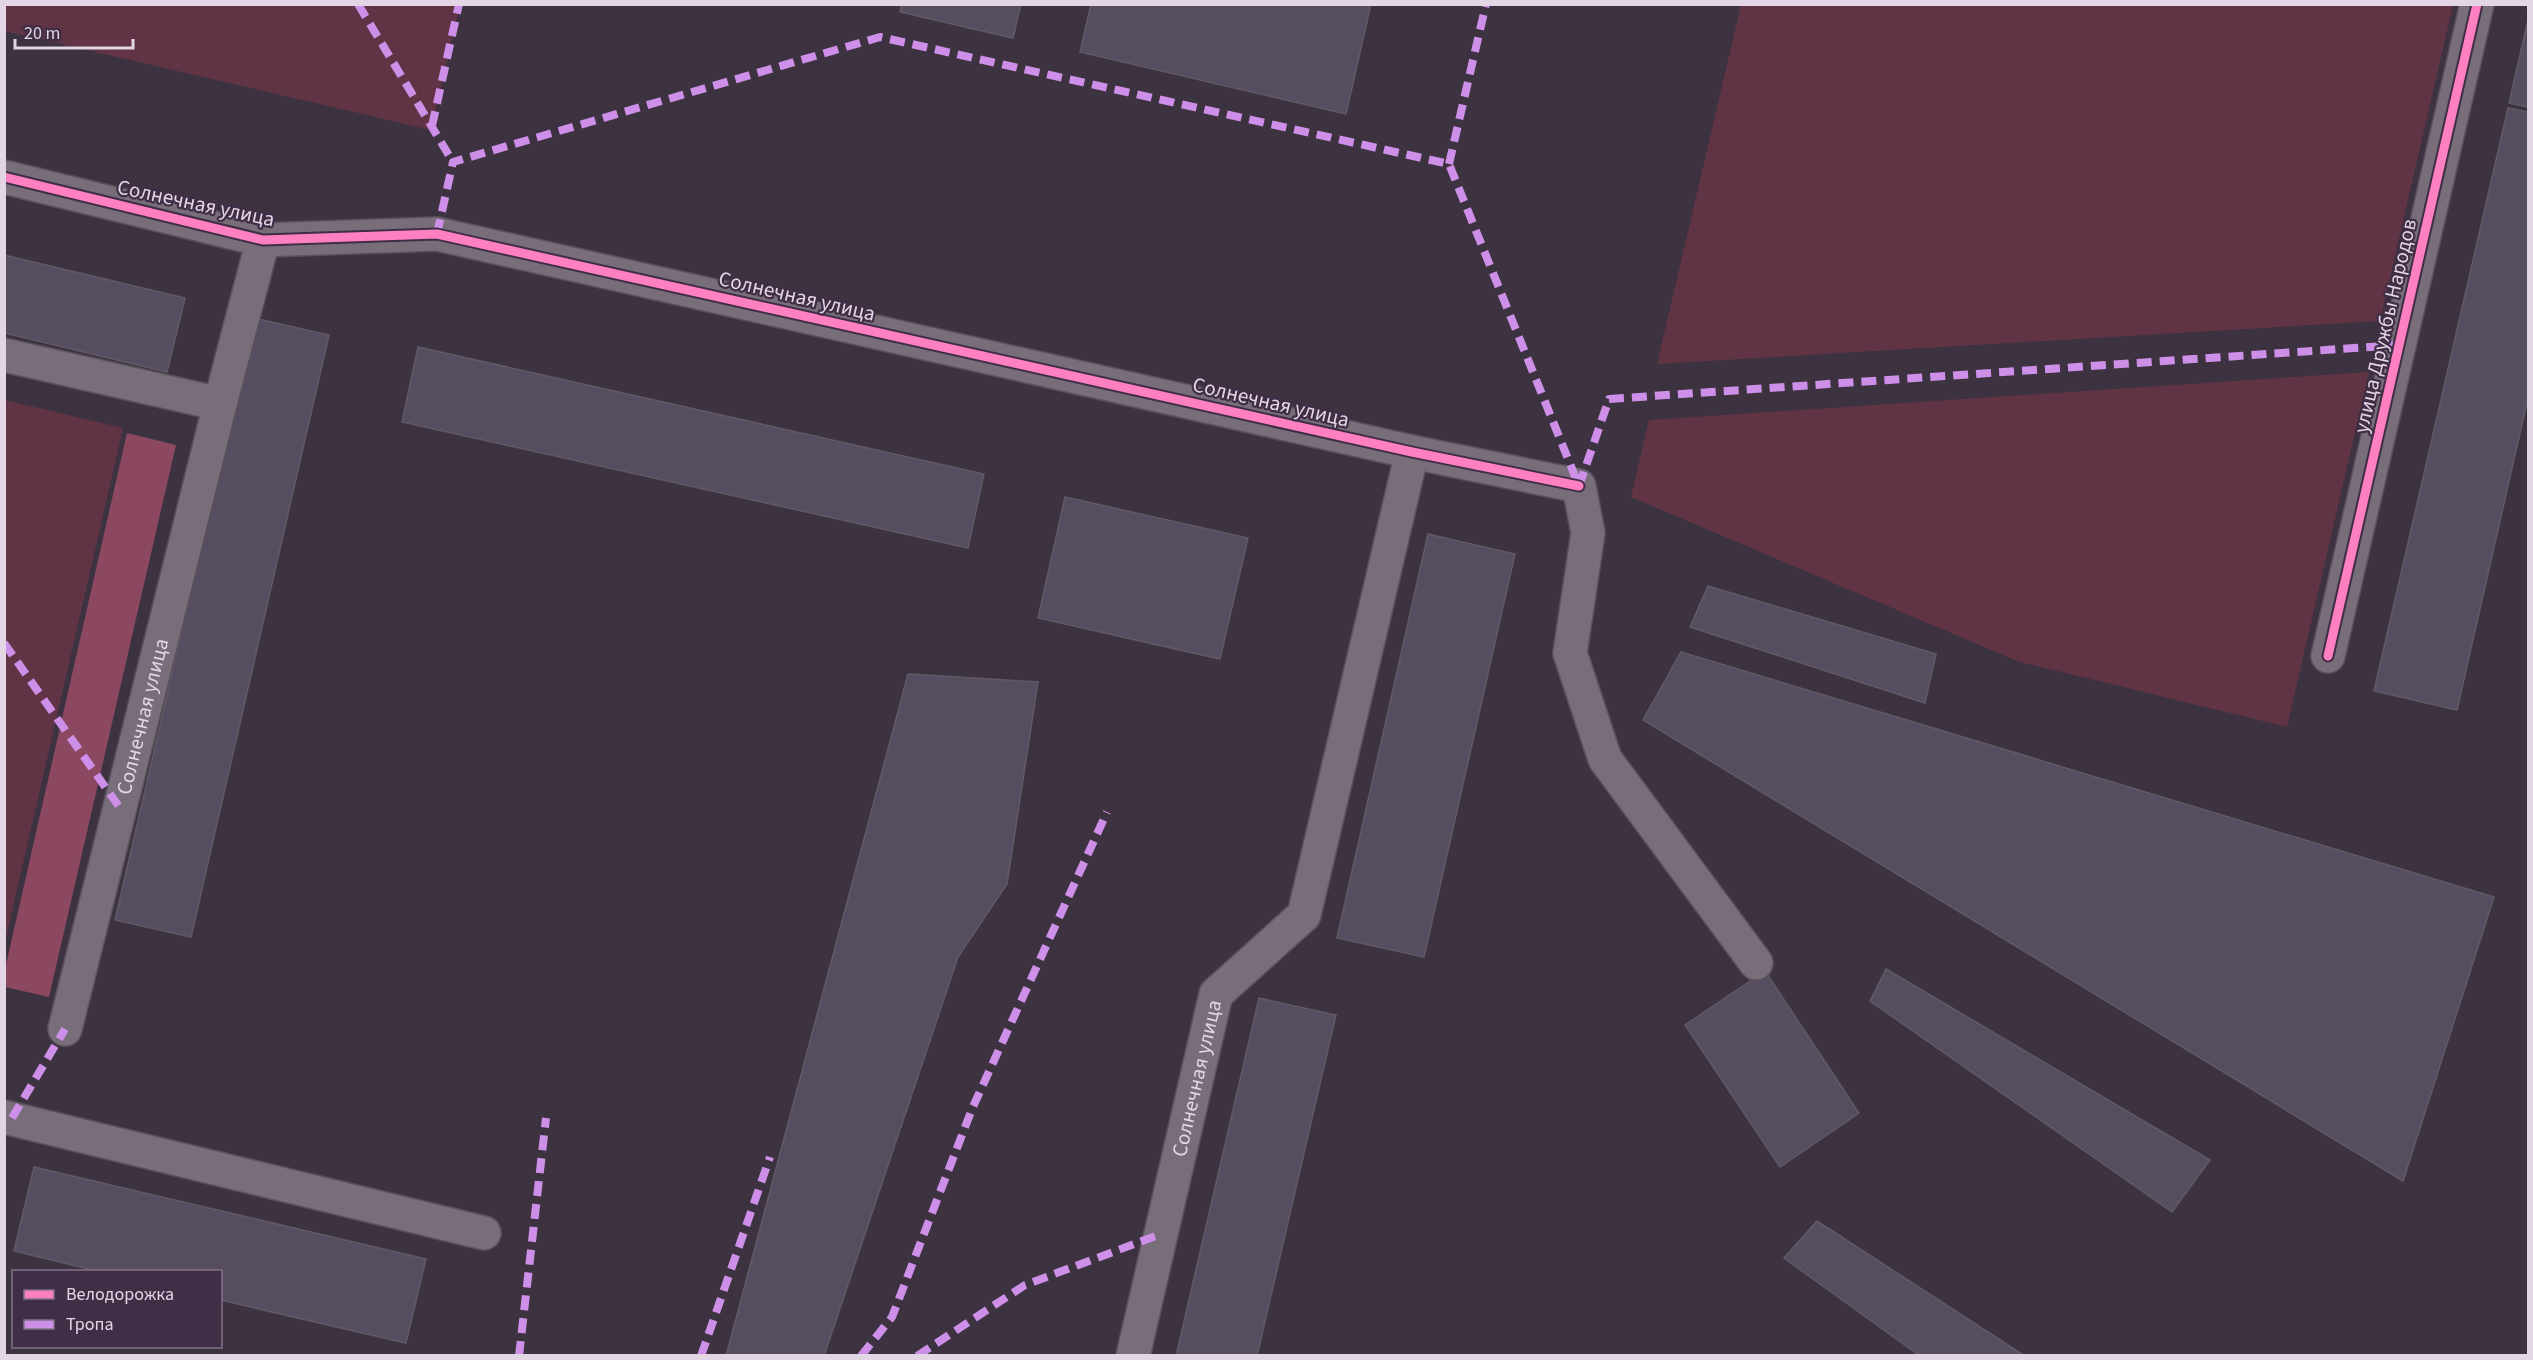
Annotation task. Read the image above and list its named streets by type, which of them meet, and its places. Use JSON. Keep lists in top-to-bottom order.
{
  "streets": {
    "street": ["Солнечная улица", "улица Дружбы Народов"]
  },
  "legend": ["Велодорожка", "Тропа"],
  "scale_bar": "20 m"
}
